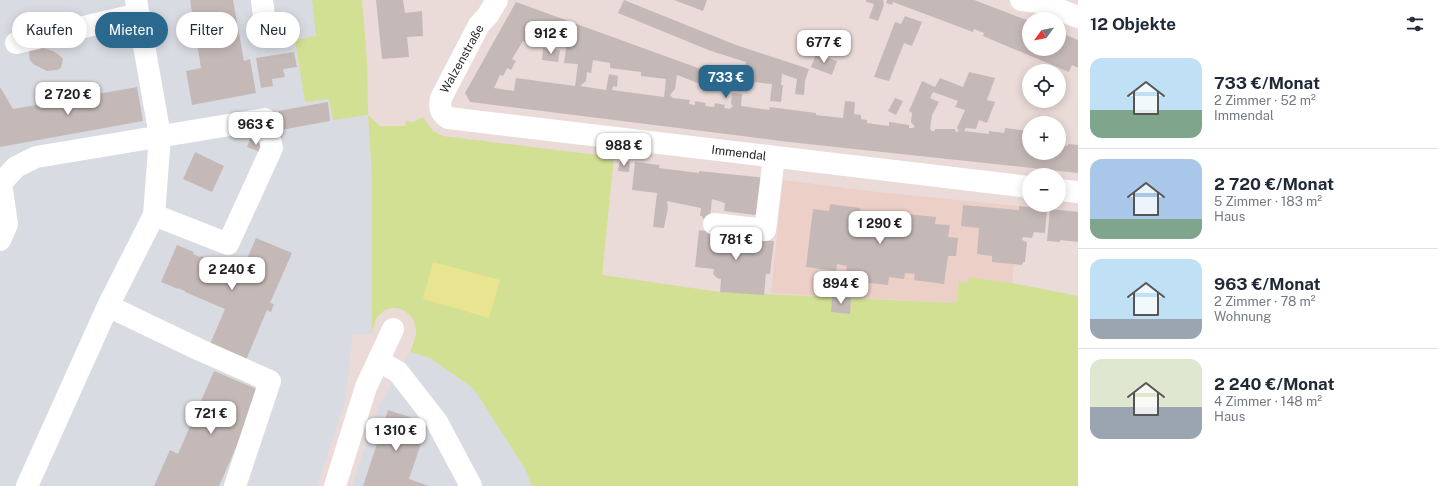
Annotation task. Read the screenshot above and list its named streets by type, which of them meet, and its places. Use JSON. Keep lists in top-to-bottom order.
{
  "streets": {
    "street": ["Walzenstraße", "Immendal"]
  },
  "crossings": [
    ["Walzenstraße", "Immendal"]
  ],
  "north": "bottom left",
  "page": {
    "heading": "12 Objekte",
    "map_buttons": ["+", "−"],
    "chip": [
      "Kaufen",
      "Mieten",
      "Filter",
      "Neu"
    ],
    "price": [
      "912 €",
      "677 €",
      "733 €",
      "2 720 €",
      "963 €",
      "988 €",
      "1 290 €",
      "781 €",
      "2 240 €",
      "894 €",
      "721 €",
      "1 310 €"
    ],
    "list": [
      {
        "name": "733 €/Monat",
        "note": "2 Zimmer · 52 m² · Immendal"
      },
      {
        "name": "2 720 €/Monat",
        "note": "5 Zimmer · 183 m² · Haus"
      },
      {
        "name": "963 €/Monat",
        "note": "2 Zimmer · 78 m² · Wohnung"
      },
      {
        "name": "2 240 €/Monat",
        "note": "4 Zimmer · 148 m² · Haus"
      }
    ]
  }
}
